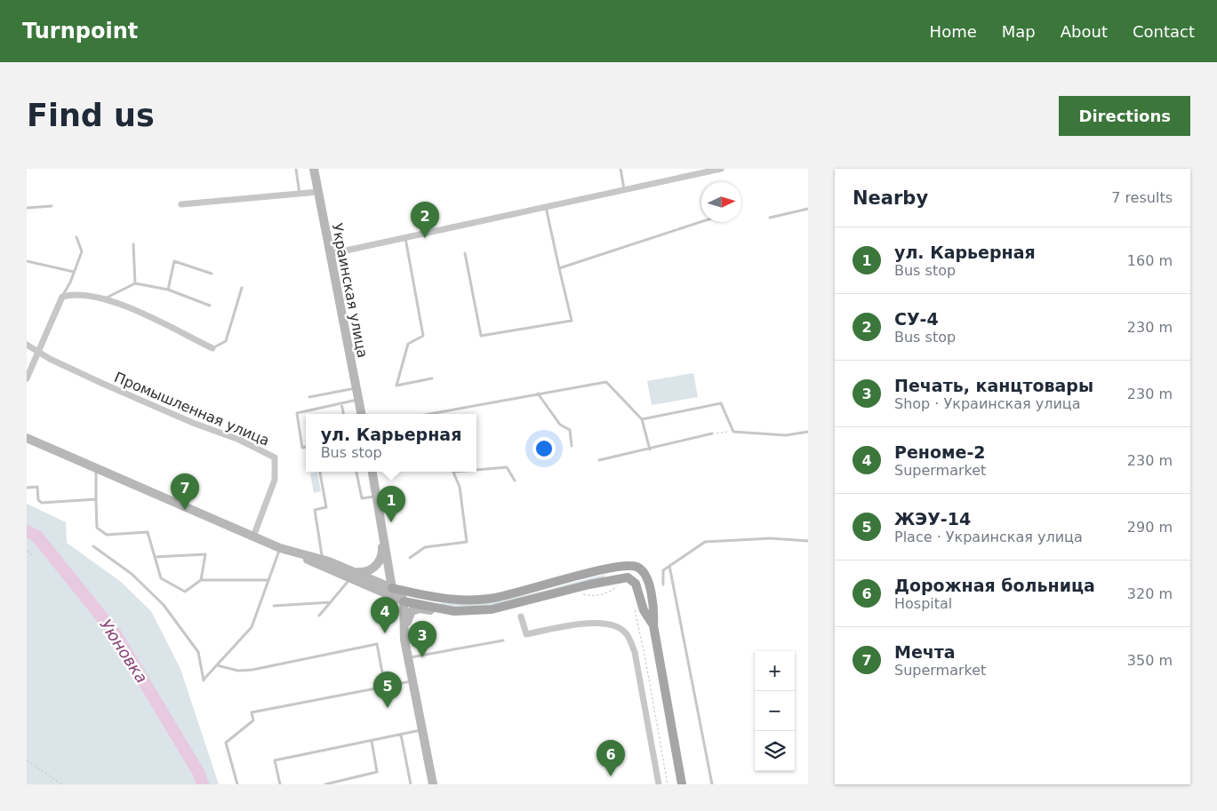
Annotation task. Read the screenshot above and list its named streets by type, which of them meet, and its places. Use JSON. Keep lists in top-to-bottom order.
{
  "streets": {
    "street": ["Украинская улица", "Промышленная улица"]
  },
  "water": ["Уюновка"],
  "north": "right",
  "page": {
    "header": "Turnpoint",
    "nav": [
      "Home",
      "Map",
      "About",
      "Contact"
    ],
    "buttons": "Directions",
    "title": "Find us",
    "heading": ["Nearby", "7 results"],
    "pins": [
      "2",
      "7",
      "1",
      "4",
      "3",
      "5",
      "6"
    ],
    "list": [
      {
        "mark": "1",
        "name": "ул. Карьерная",
        "note": "Bus stop",
        "value": "160 m"
      },
      {
        "mark": "2",
        "name": "СУ-4",
        "note": "Bus stop",
        "value": "230 m"
      },
      {
        "mark": "3",
        "name": "Печать, канцтовары",
        "note": "Shop · Украинская улица",
        "value": "230 m"
      },
      {
        "mark": "4",
        "name": "Реноме-2",
        "note": "Supermarket",
        "value": "230 m"
      },
      {
        "mark": "5",
        "name": "ЖЭУ-14",
        "note": "Place · Украинская улица",
        "value": "290 m"
      },
      {
        "mark": "6",
        "name": "Дорожная больница",
        "note": "Hospital",
        "value": "320 m"
      },
      {
        "mark": "7",
        "name": "Мечта",
        "note": "Supermarket",
        "value": "350 m"
      }
    ],
    "popup": ["ул. Карьерная", "Bus stop"],
    "map_buttons": ["+", "−"]
  }
}
